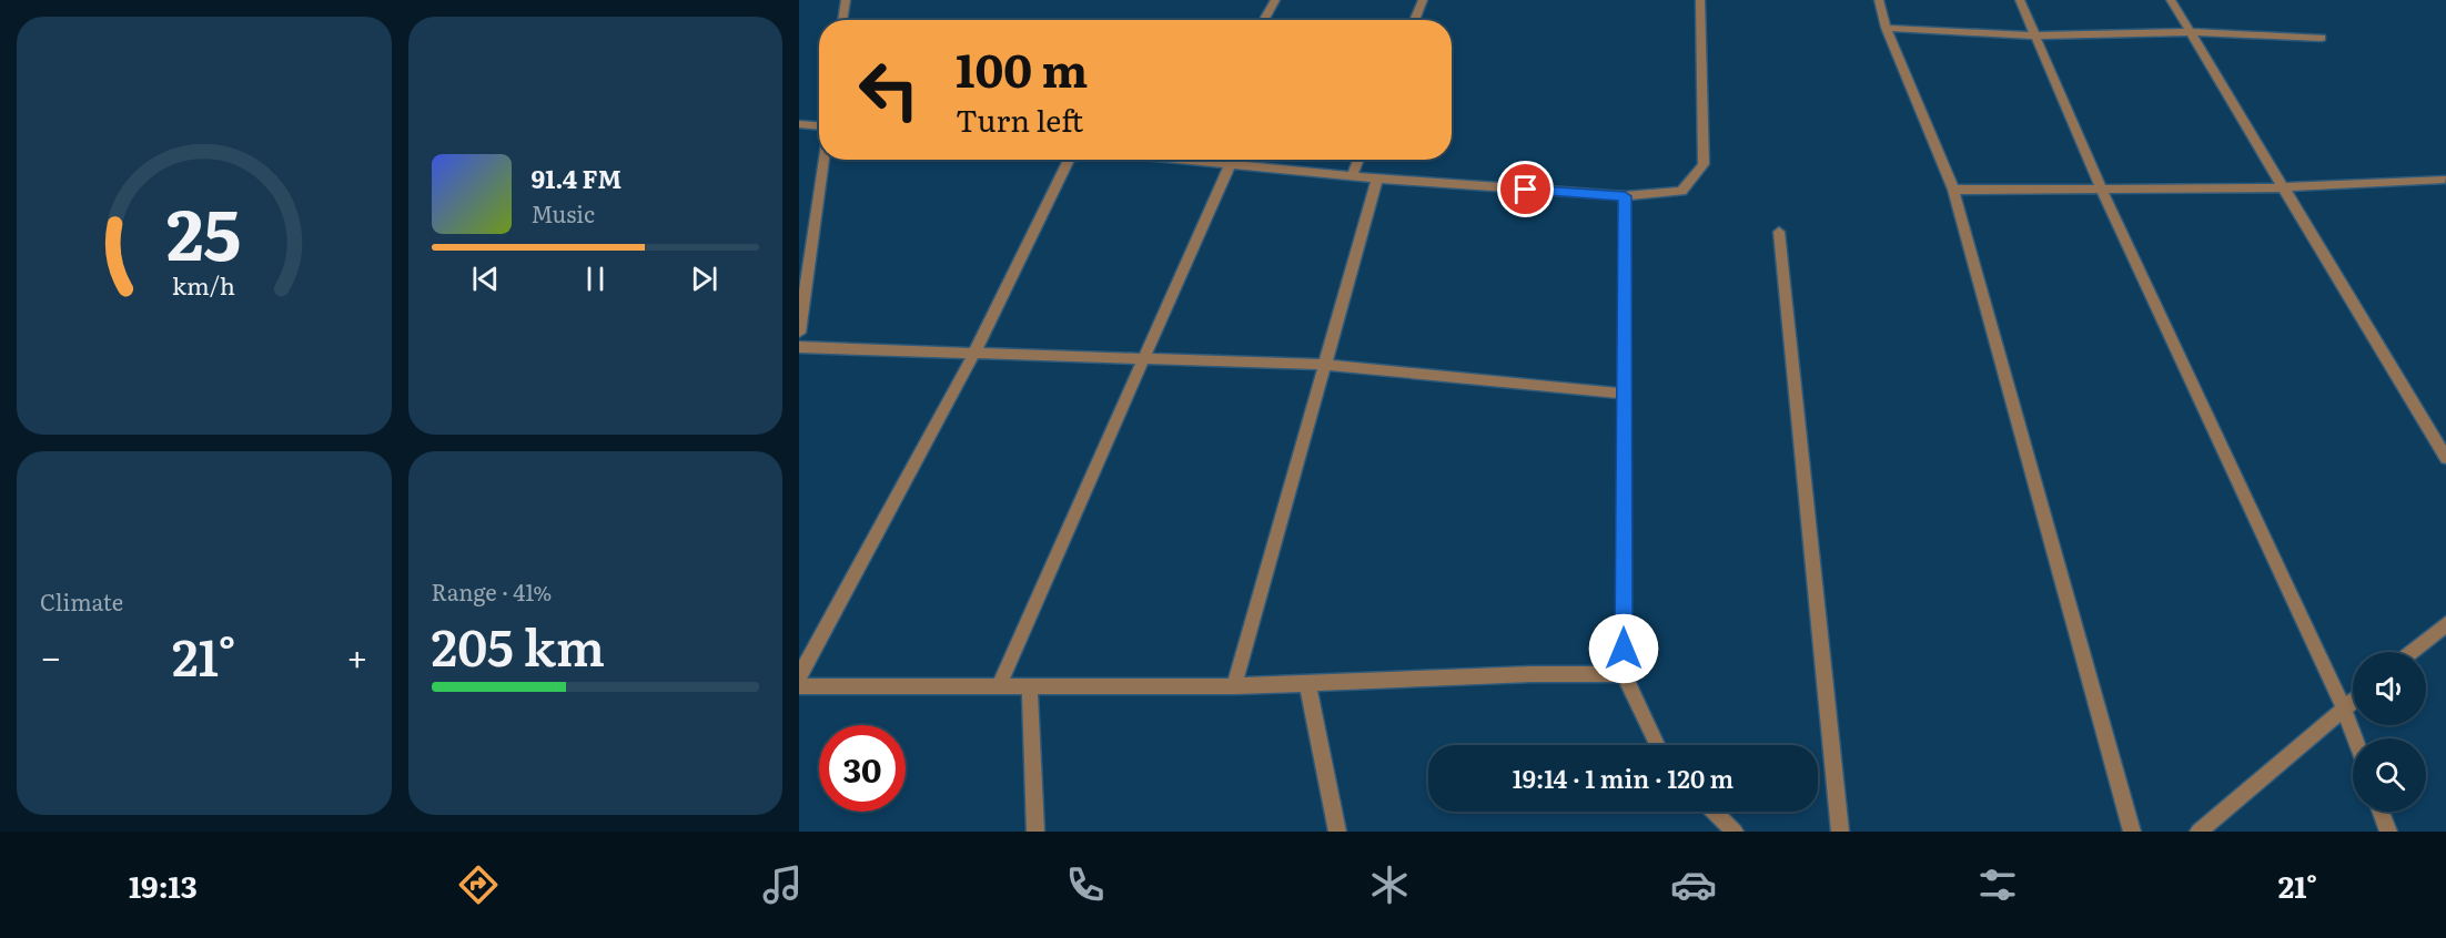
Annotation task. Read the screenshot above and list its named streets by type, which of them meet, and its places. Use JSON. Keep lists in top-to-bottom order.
{
  "page": {
    "turn": ["100 m", "Turn left"],
    "song": ["91.4 FM", "Music"],
    "tile": [
      "Climate",
      ["Range · 41%", "205 km"]
    ],
    "heat": ["−", "21°", "+"],
    "limit": "30",
    "trip": "19:14 · 1 min · 120 m",
    "tabs": ["19:13", "21°"],
    "gauge": ["25", "km/h"]
  }
}
